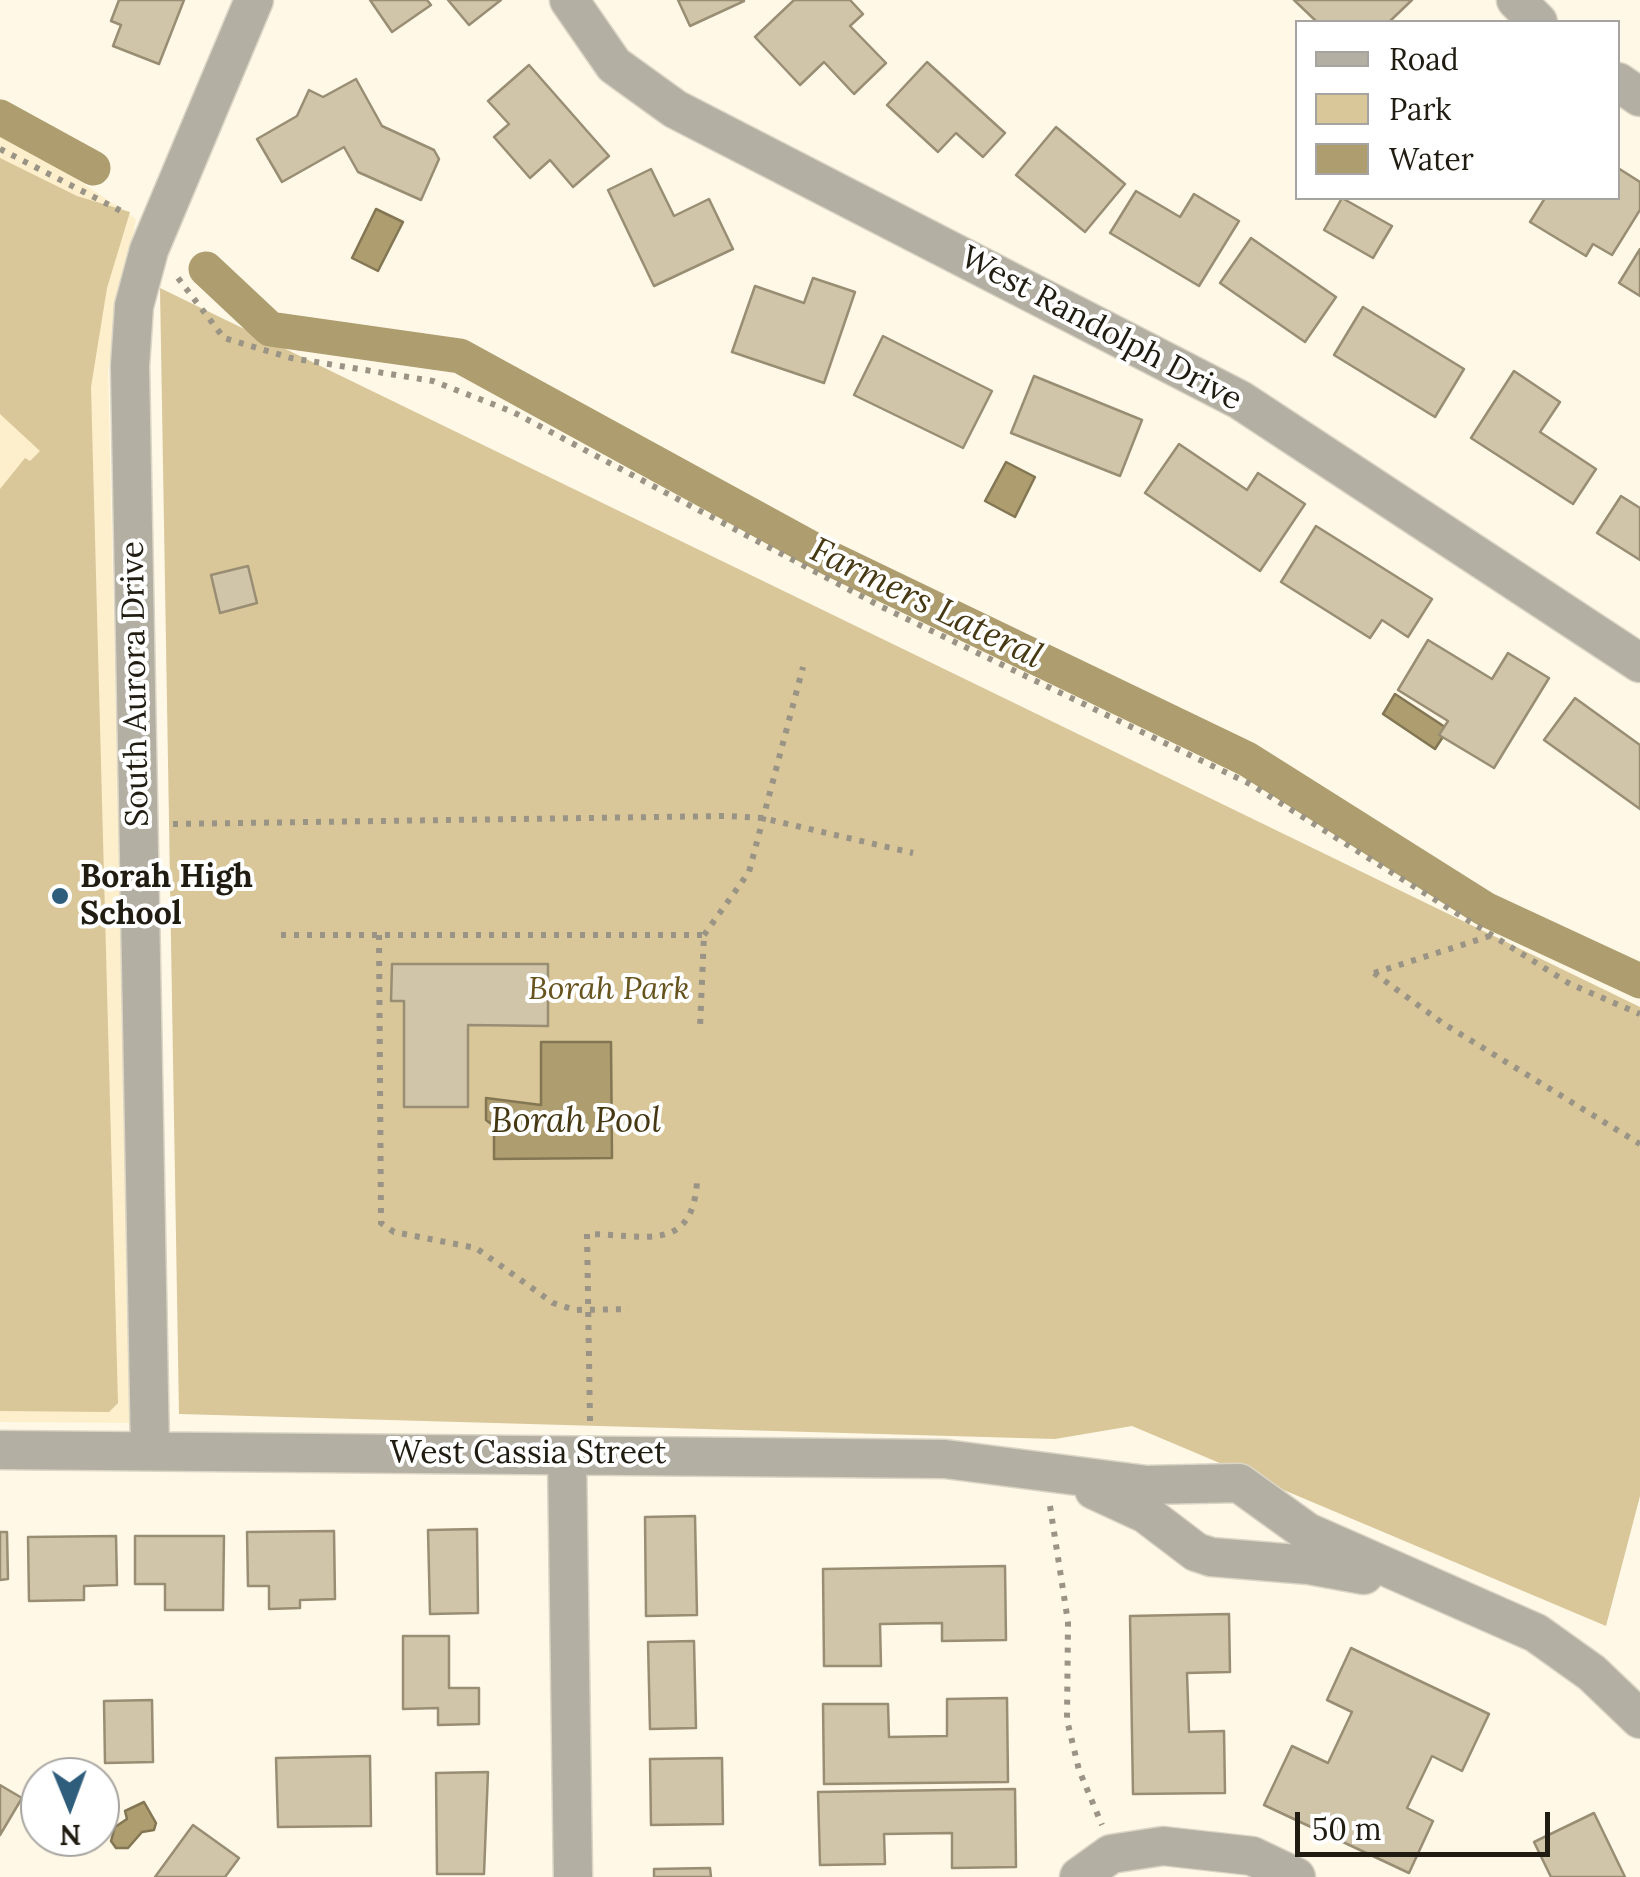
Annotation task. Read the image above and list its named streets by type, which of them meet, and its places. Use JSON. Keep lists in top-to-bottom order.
{
  "streets": {
    "street": ["West Randolph Drive", "South Aurora Drive", "West Cassia Street"]
  },
  "crossings": [
    ["South Aurora Drive", "West Cassia Street"]
  ],
  "water": ["Farmers Lateral", "Borah Pool"],
  "parks": ["Borah Park"],
  "places": ["Borah High School"],
  "legend": ["Road", "Park", "Water"],
  "scale_bar": "50 m",
  "north": "bottom"
}
